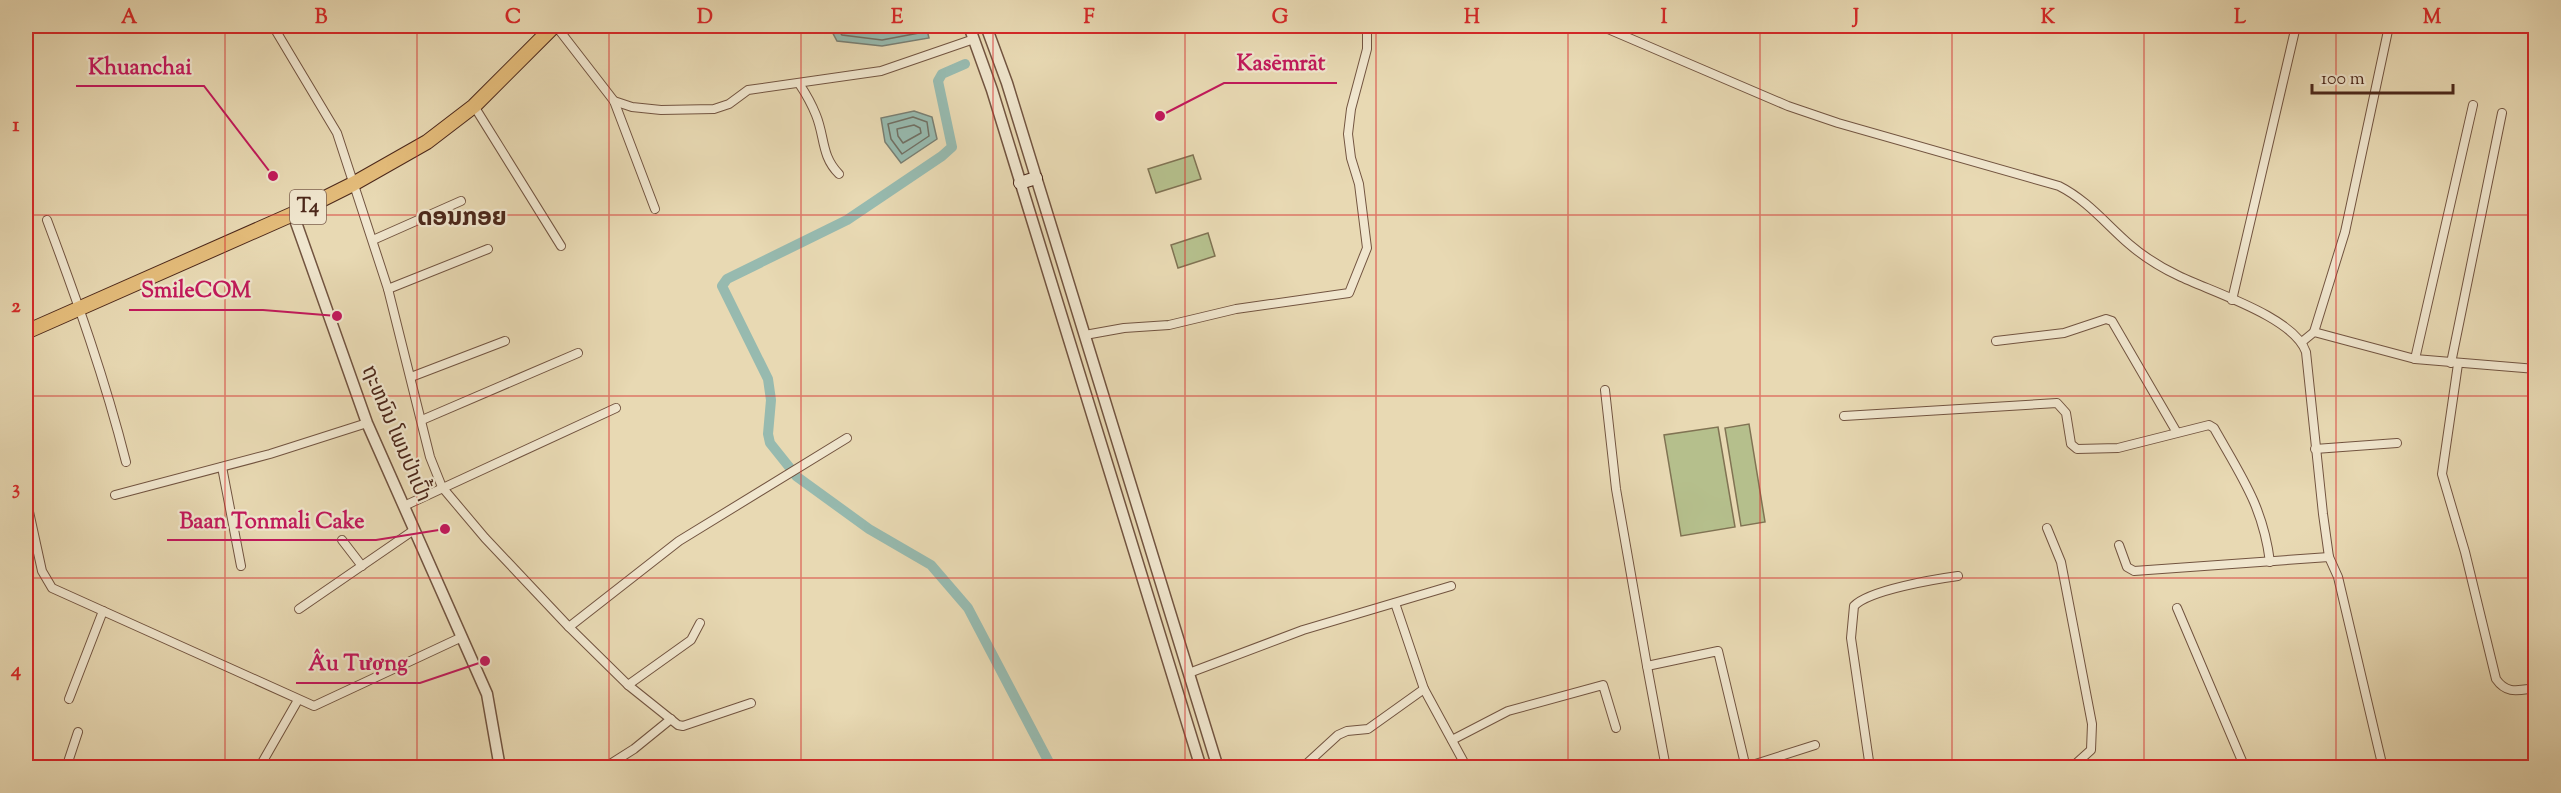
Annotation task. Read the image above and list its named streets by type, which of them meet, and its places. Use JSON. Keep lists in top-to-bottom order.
{
  "streets": {
    "main road": ["T4"],
    "street": ["ຖະຫນົນ ໂພນປ່າເປົ້າ"]
  },
  "crossings": [
    ["T4", "ຖະຫນົນ ໂພນປ່າເປົ້າ"]
  ],
  "districts": ["ດອນກອຍ"],
  "places": [
    "Kasēmrāt",
    "Khuanchai",
    "SmileCOM",
    "Baan Tonmali Cake",
    "Ấu Tượng"
  ],
  "scale_bar": "100 m",
  "grid": {
    "columns": [
      "A",
      "B",
      "C",
      "D",
      "E",
      "F",
      "G",
      "H",
      "I",
      "J",
      "K",
      "L",
      "M"
    ],
    "rows": [
      "1",
      "2",
      "3",
      "4"
    ]
  }
}
